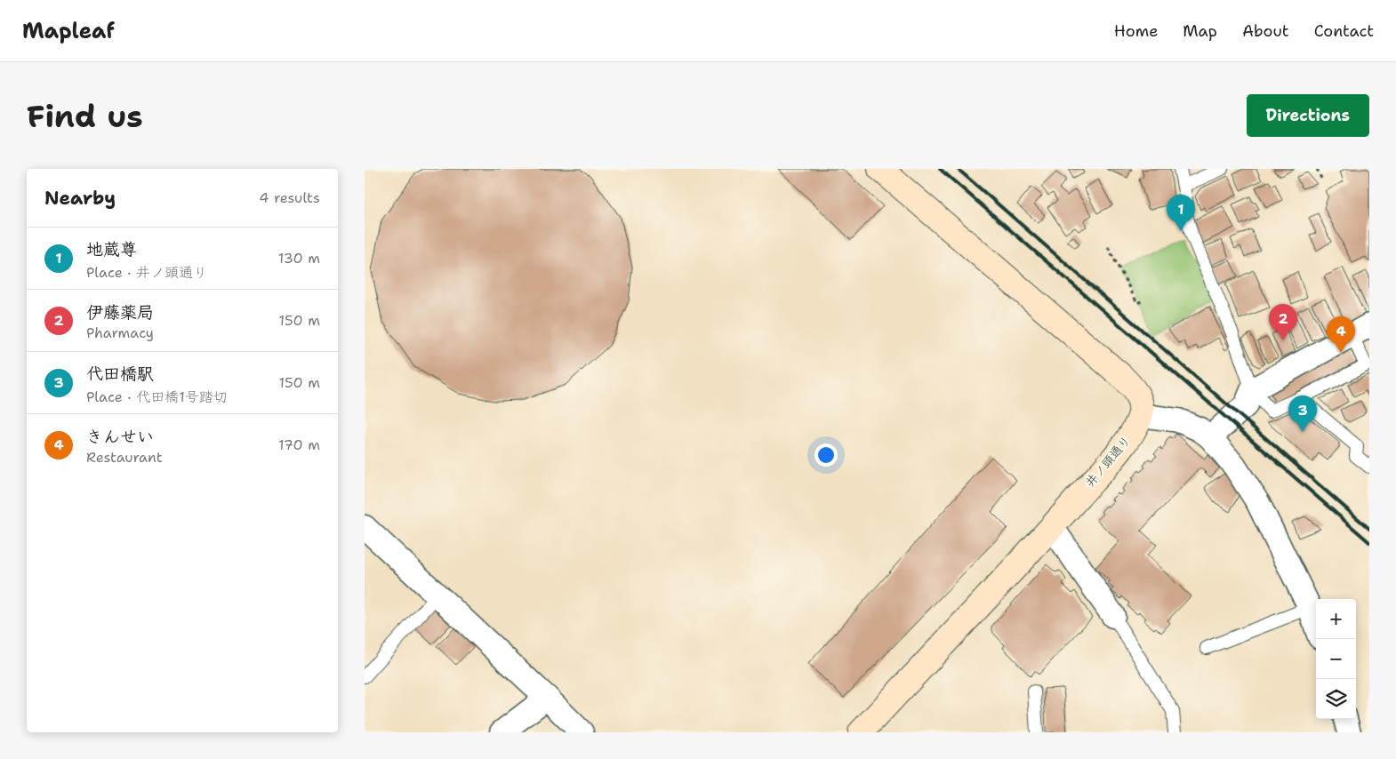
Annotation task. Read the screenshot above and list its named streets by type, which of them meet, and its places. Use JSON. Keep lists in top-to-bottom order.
{
  "streets": {
    "main road": ["井ノ頭通り"]
  },
  "page": {
    "header": "Mapleaf",
    "nav": [
      "Home",
      "Map",
      "About",
      "Contact"
    ],
    "buttons": "Directions",
    "title": "Find us",
    "heading": ["Nearby", "4 results"],
    "pins": [
      "1",
      "2",
      "4",
      "3"
    ],
    "list": [
      {
        "mark": "1",
        "name": "地蔵尊",
        "note": "Place · 井ノ頭通り",
        "value": "130 m"
      },
      {
        "mark": "2",
        "name": "伊藤薬局",
        "note": "Pharmacy",
        "value": "150 m"
      },
      {
        "mark": "3",
        "name": "代田橋駅",
        "note": "Place · 代田橋1号踏切",
        "value": "150 m"
      },
      {
        "mark": "4",
        "name": "きんせい",
        "note": "Restaurant",
        "value": "170 m"
      }
    ],
    "map_buttons": ["+", "−"]
  }
}
